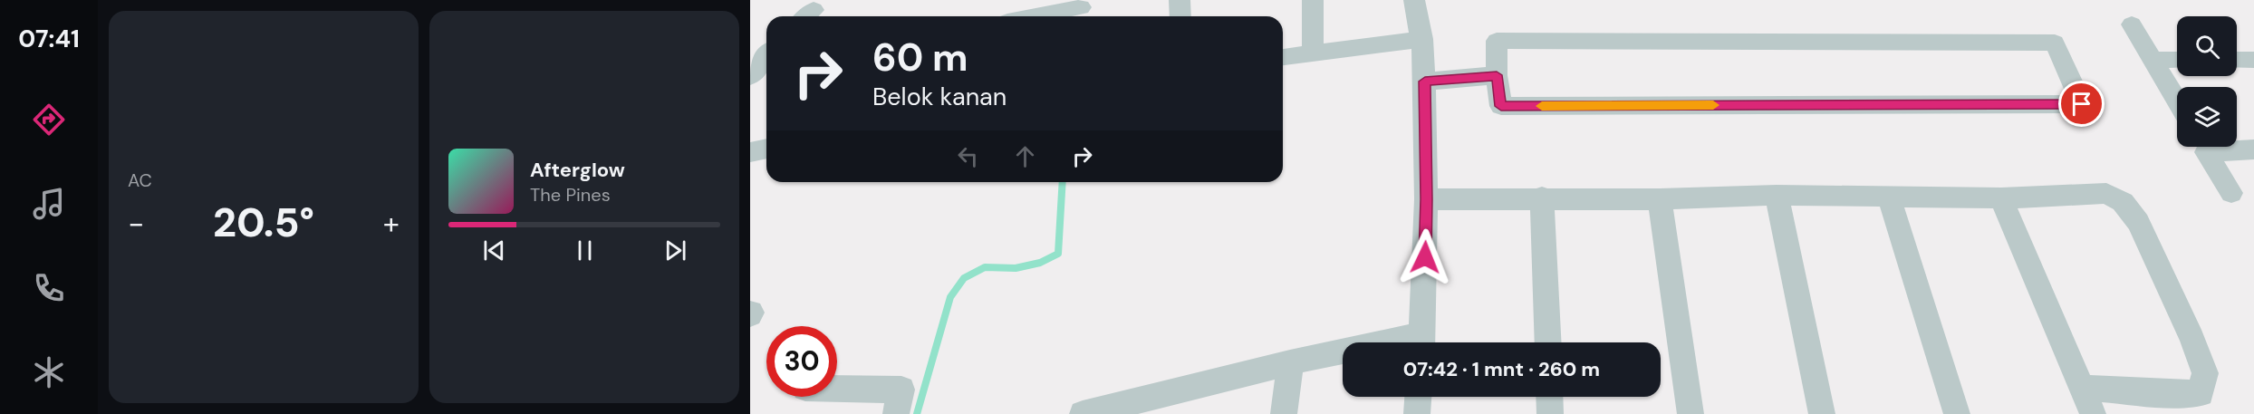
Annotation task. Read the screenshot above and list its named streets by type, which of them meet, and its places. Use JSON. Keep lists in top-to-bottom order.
{
  "page": {
    "tabs": "07:41",
    "tile": "AC",
    "turn": ["60 m", "Belok kanan"],
    "song": ["Afterglow", "The Pines"],
    "heat": ["−", "20.5°", "+"],
    "limit": "30",
    "trip": "07:42 · 1 mnt · 260 m"
  }
}
